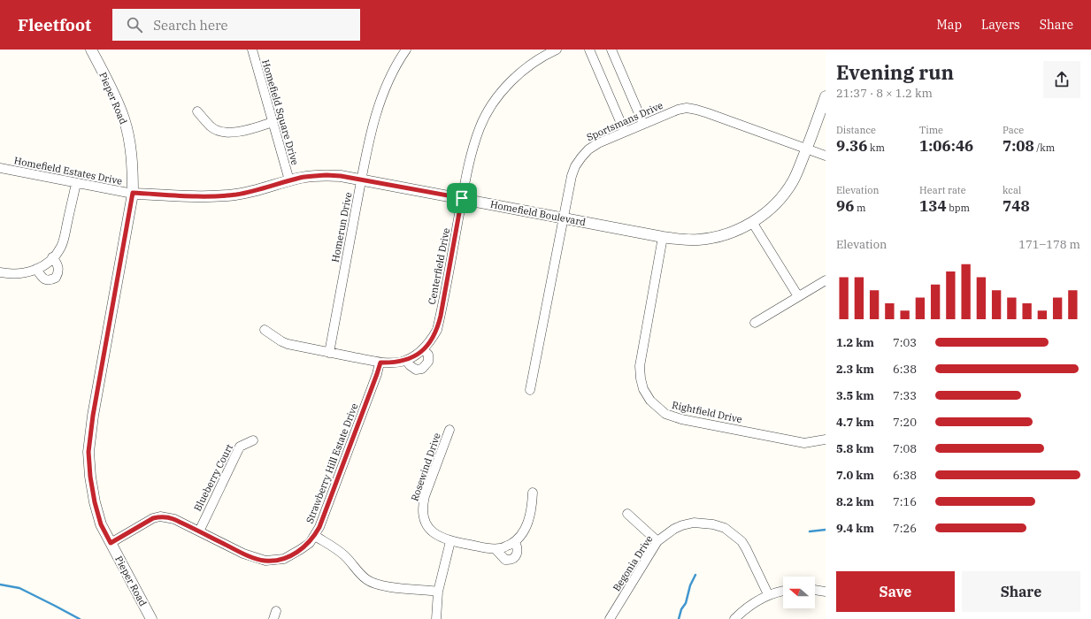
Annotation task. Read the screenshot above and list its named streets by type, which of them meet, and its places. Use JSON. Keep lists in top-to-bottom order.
{
  "streets": {
    "street": [
      "Pieper Road",
      "Homefield Square Drive",
      "Sportsmans Drive",
      "Homefield Estates Drive",
      "Homefield Boulevard",
      "Homerun Drive",
      "Centerfield Drive",
      "Rightfield Drive",
      "Strawberry Hill Estate Drive",
      "Rosewind Drive",
      "Blueberry Court",
      "Begonia Drive"
    ]
  },
  "crossings": [
    ["Pieper Road", "Homefield Estates Drive"],
    ["Pieper Road", "Homefield Boulevard"],
    ["Pieper Road", "Strawberry Hill Estate Drive"],
    ["Homefield Square Drive", "Homefield Boulevard"],
    ["Sportsmans Drive", "Homefield Boulevard"],
    ["Homefield Estates Drive", "Homefield Boulevard"],
    ["Homefield Boulevard", "Homerun Drive"],
    ["Homefield Boulevard", "Centerfield Drive"],
    ["Homefield Boulevard", "Rightfield Drive"],
    ["Homerun Drive", "Centerfield Drive"],
    ["Centerfield Drive", "Strawberry Hill Estate Drive"],
    ["Strawberry Hill Estate Drive", "Blueberry Court"]
  ],
  "north": "left",
  "page": {
    "header": "Fleetfoot",
    "search": "Search here",
    "nav": ["Map", "Layers", "Share"],
    "heading": ["Evening run", "21:37 · 8 × 1.2 km"],
    "stats": [
      ["Distance", "9.36 km"],
      ["Time", "1:06:46"],
      ["Pace", "7:08 /km"],
      ["Elevation", "96 m"],
      ["Heart rate", "134 bpm"],
      ["kcal", "748"]
    ],
    "chart": ["Elevation", "171–178 m"],
    "list": [
      {
        "name": "1.2 km",
        "note": "7:03"
      },
      {
        "name": "2.3 km",
        "note": "6:38"
      },
      {
        "name": "3.5 km",
        "note": "7:33"
      },
      {
        "name": "4.7 km",
        "note": "7:20"
      },
      {
        "name": "5.8 km",
        "note": "7:08"
      },
      {
        "name": "7.0 km",
        "note": "6:38"
      },
      {
        "name": "8.2 km",
        "note": "7:16"
      },
      {
        "name": "9.4 km",
        "note": "7:26"
      }
    ],
    "buttons": ["Save", "Share"]
  }
}
